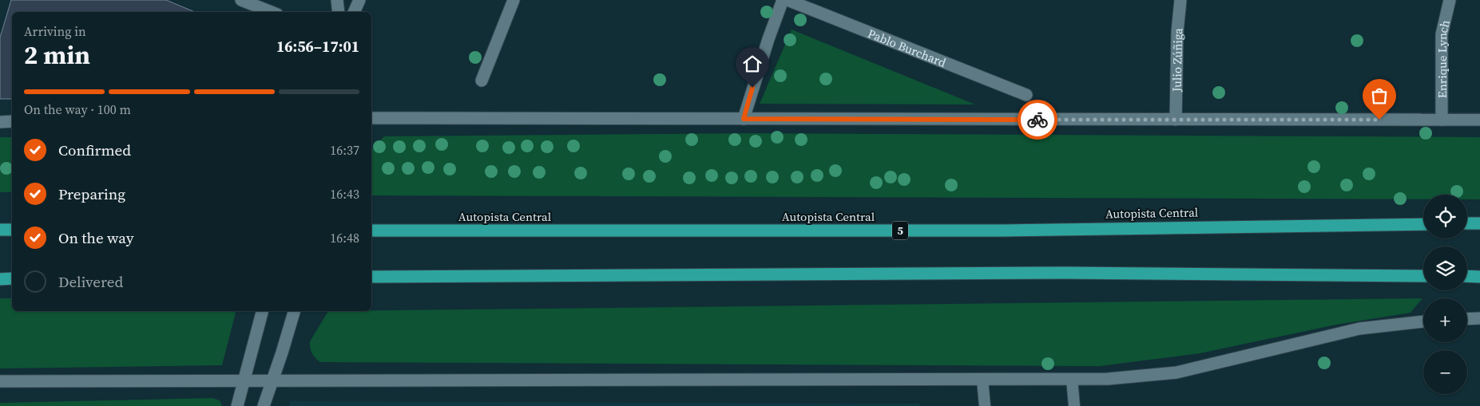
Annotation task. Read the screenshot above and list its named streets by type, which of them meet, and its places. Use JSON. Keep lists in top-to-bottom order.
{
  "streets": {
    "highway": ["Autopista Central", "5"],
    "main road": ["Pablo Burchard", "Enrique Lynch", "Julio Zúñiga"]
  },
  "page": {
    "heading": ["2 min", "Arriving in", "16:56–17:01"],
    "bar": "On the way · 100 m",
    "list": [
      ["Confirmed", "16:37"],
      ["Preparing", "16:43"],
      ["On the way", "16:48"],
      "Delivered"
    ],
    "map_buttons": ["+", "−"]
  }
}
